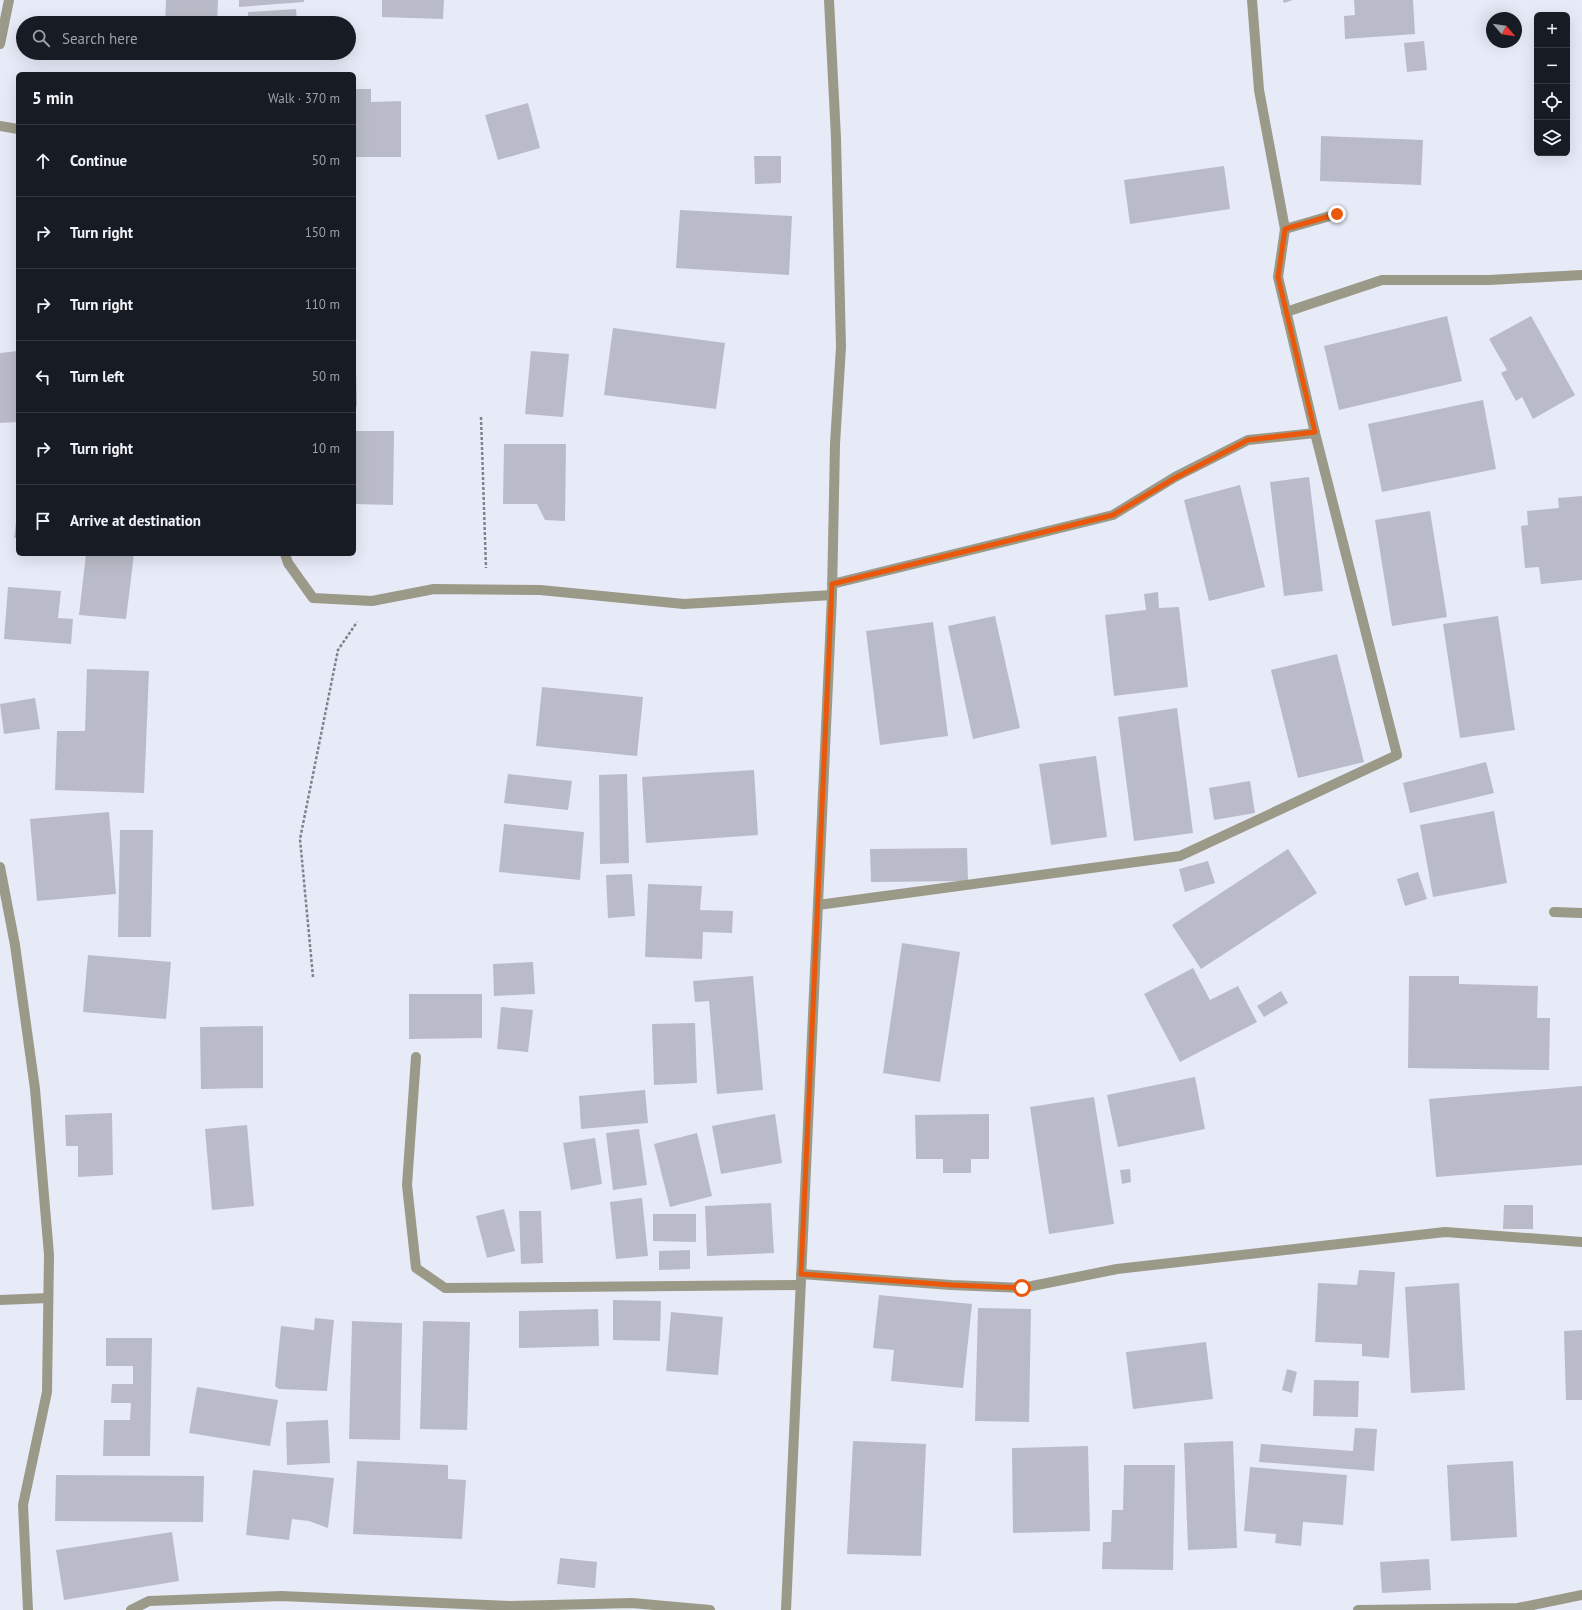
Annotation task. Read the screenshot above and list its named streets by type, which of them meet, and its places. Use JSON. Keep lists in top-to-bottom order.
{
  "north": "bottom right",
  "page": {
    "map_buttons": ["+", "−"],
    "search": "Search here",
    "heading": ["5 min", "Walk · 370 m"],
    "list": [
      ["Continue", "50 m"],
      ["Turn right", "150 m"],
      ["Turn right", "110 m"],
      ["Turn left", "50 m"],
      ["Turn right", "10 m"],
      "Arrive at destination"
    ]
  }
}
